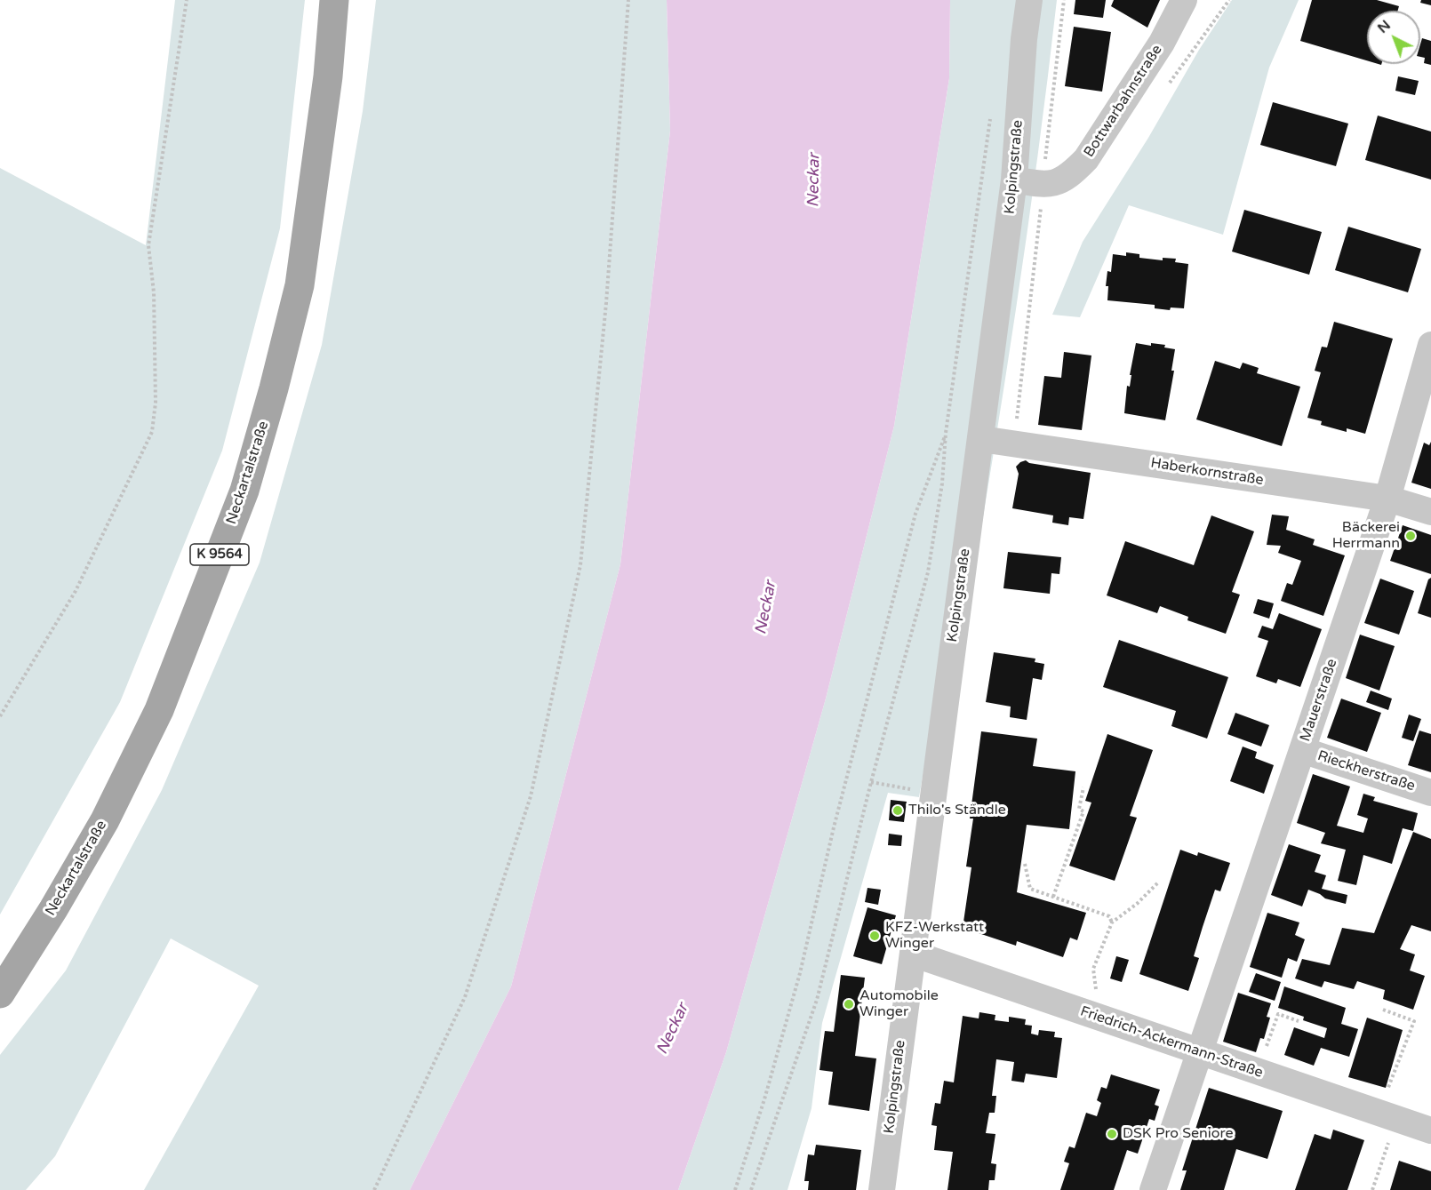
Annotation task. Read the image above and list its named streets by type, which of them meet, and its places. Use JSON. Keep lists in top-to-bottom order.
{
  "streets": {
    "main road": ["Neckartalstraße", "K 9564"],
    "street": [
      "Bottwarbahnstraße",
      "Kolpingstraße",
      "Haberkornstraße",
      "Mauerstraße",
      "Rieckherstraße",
      "Friedrich-Ackermann-Straße"
    ]
  },
  "crossings": [
    ["Bottwarbahnstraße", "Kolpingstraße"],
    ["Kolpingstraße", "Haberkornstraße"],
    ["Kolpingstraße", "Friedrich-Ackermann-Straße"],
    ["Haberkornstraße", "Mauerstraße"],
    ["Mauerstraße", "Rieckherstraße"],
    ["Mauerstraße", "Friedrich-Ackermann-Straße"]
  ],
  "water": ["Neckar"],
  "places": [
    "Bäckerei Herrmann",
    "Thilo's Ständle",
    "KFZ-Werkstatt Winger",
    "Automobile Winger",
    "DSK Pro Seniore"
  ],
  "north": "top left"
}
